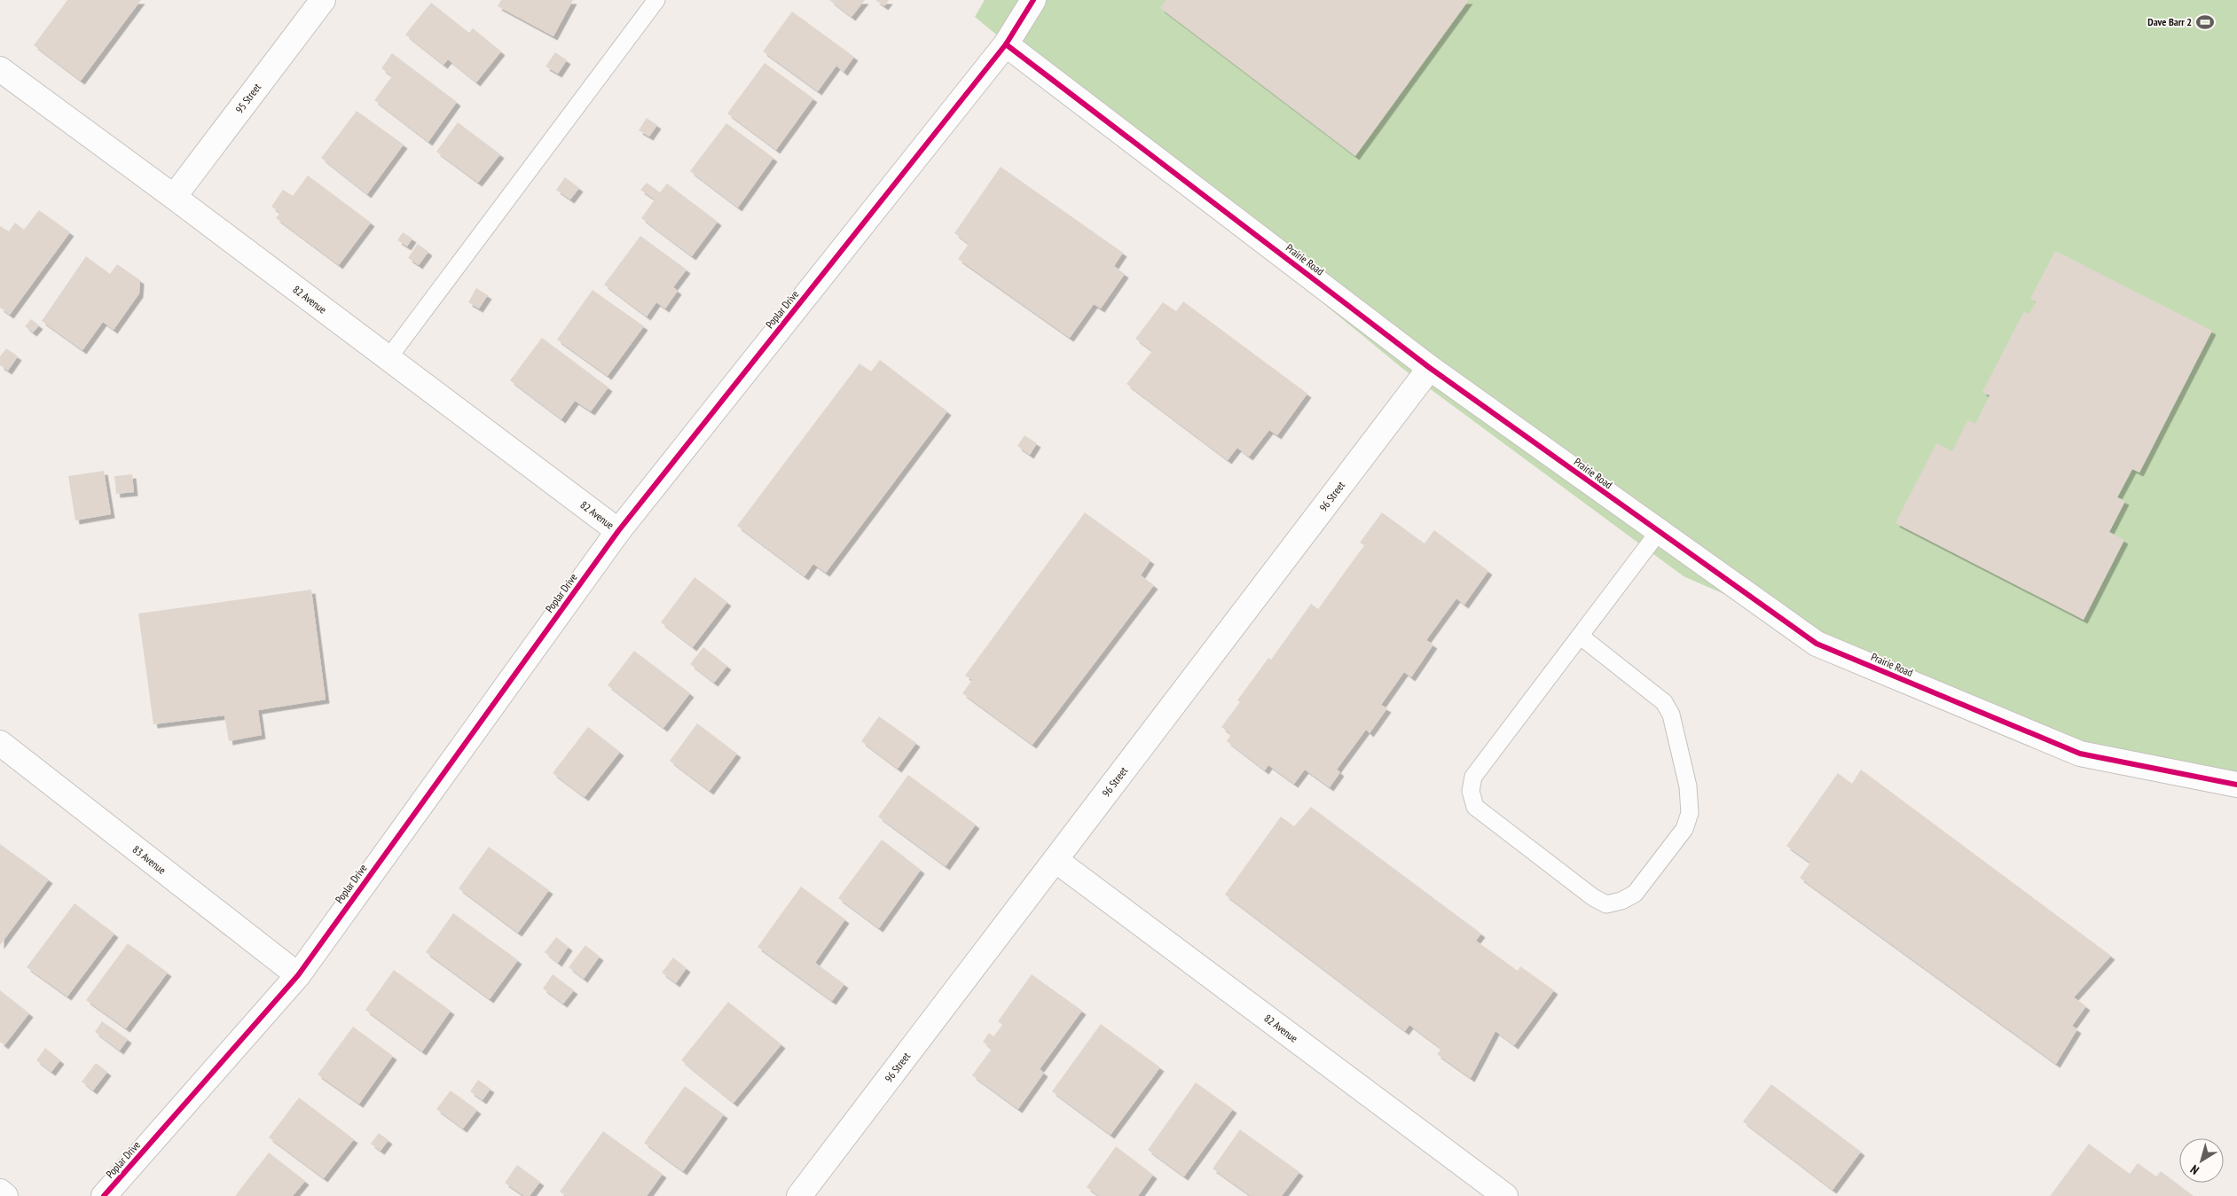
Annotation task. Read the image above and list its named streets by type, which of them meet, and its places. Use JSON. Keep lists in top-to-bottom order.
{
  "streets": {
    "street": [
      "95 Street",
      "Prairie Road",
      "82 Avenue",
      "Poplar Drive",
      "96 Street",
      "83 Avenue"
    ]
  },
  "crossings": [
    ["95 Street", "82 Avenue"],
    ["Prairie Road", "Poplar Drive"],
    ["Prairie Road", "96 Street"],
    ["82 Avenue", "Poplar Drive"],
    ["82 Avenue", "96 Street"],
    ["Poplar Drive", "83 Avenue"]
  ],
  "places": {
    "sports": ["Dave Barr 2"]
  },
  "north": "bottom left"
}
